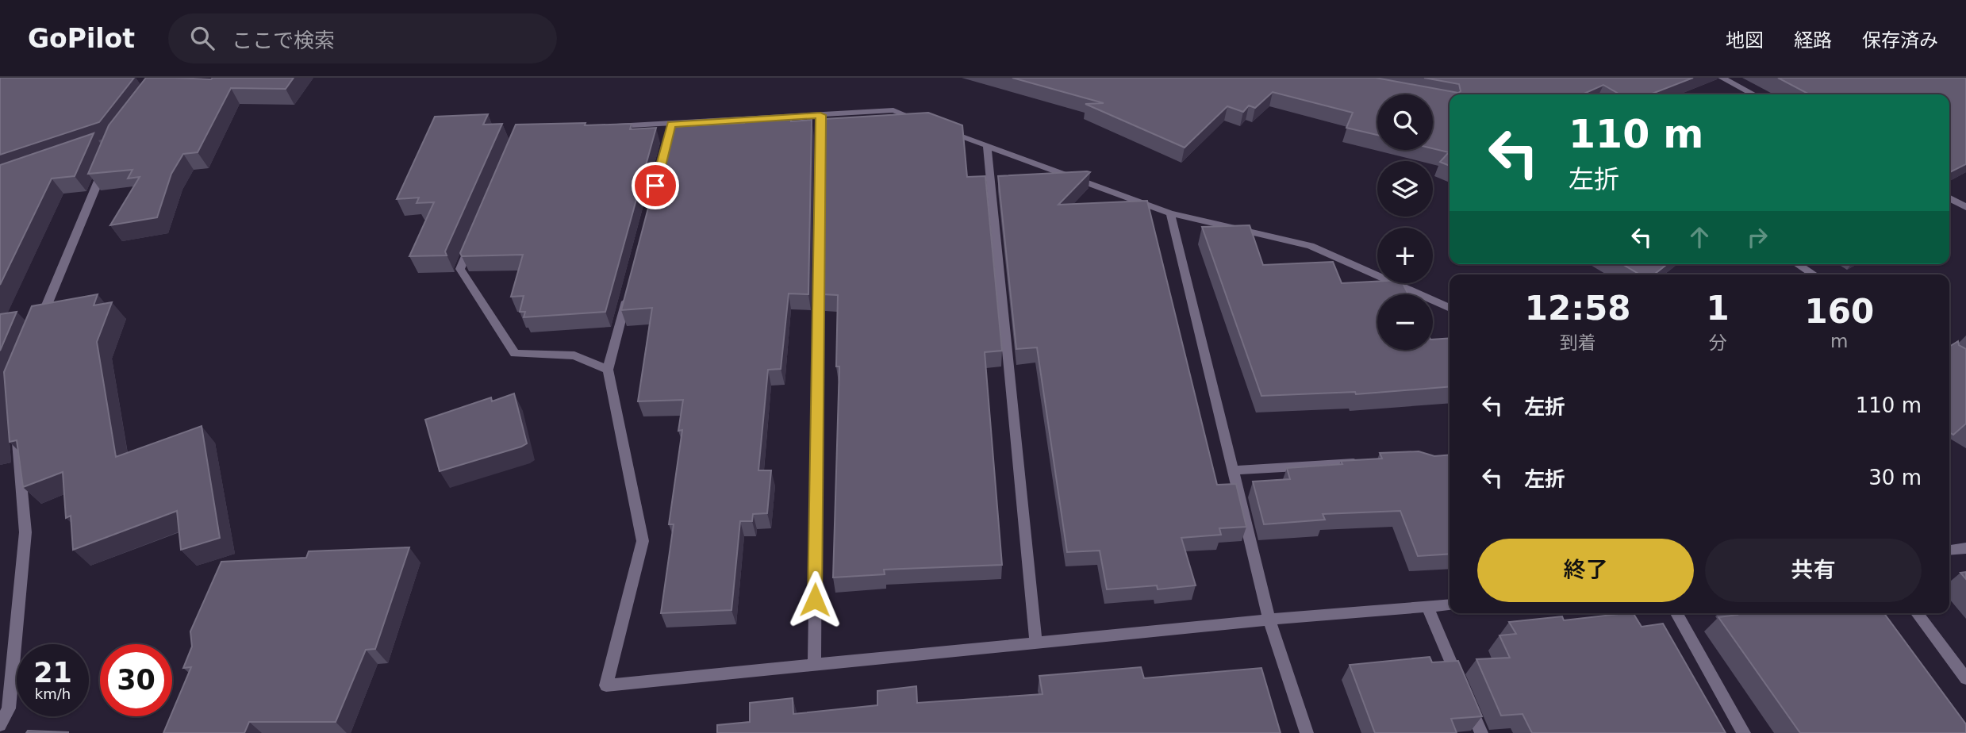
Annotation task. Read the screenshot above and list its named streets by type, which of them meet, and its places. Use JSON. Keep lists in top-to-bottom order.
{
  "page": {
    "header": "GoPilot",
    "search": "ここで検索",
    "nav": ["地図", "経路", "保存済み"],
    "map_buttons": ["+", "−"],
    "turn": ["110 m", "左折"],
    "eta": [
      "12:58",
      "到着",
      "1",
      "分",
      "160",
      "m"
    ],
    "list": [
      {
        "name": "左折",
        "value": "110 m"
      },
      {
        "name": "左折",
        "value": "30 m"
      }
    ],
    "buttons": ["終了", "共有"],
    "speed": "21 km/h",
    "limit": "30"
  }
}
